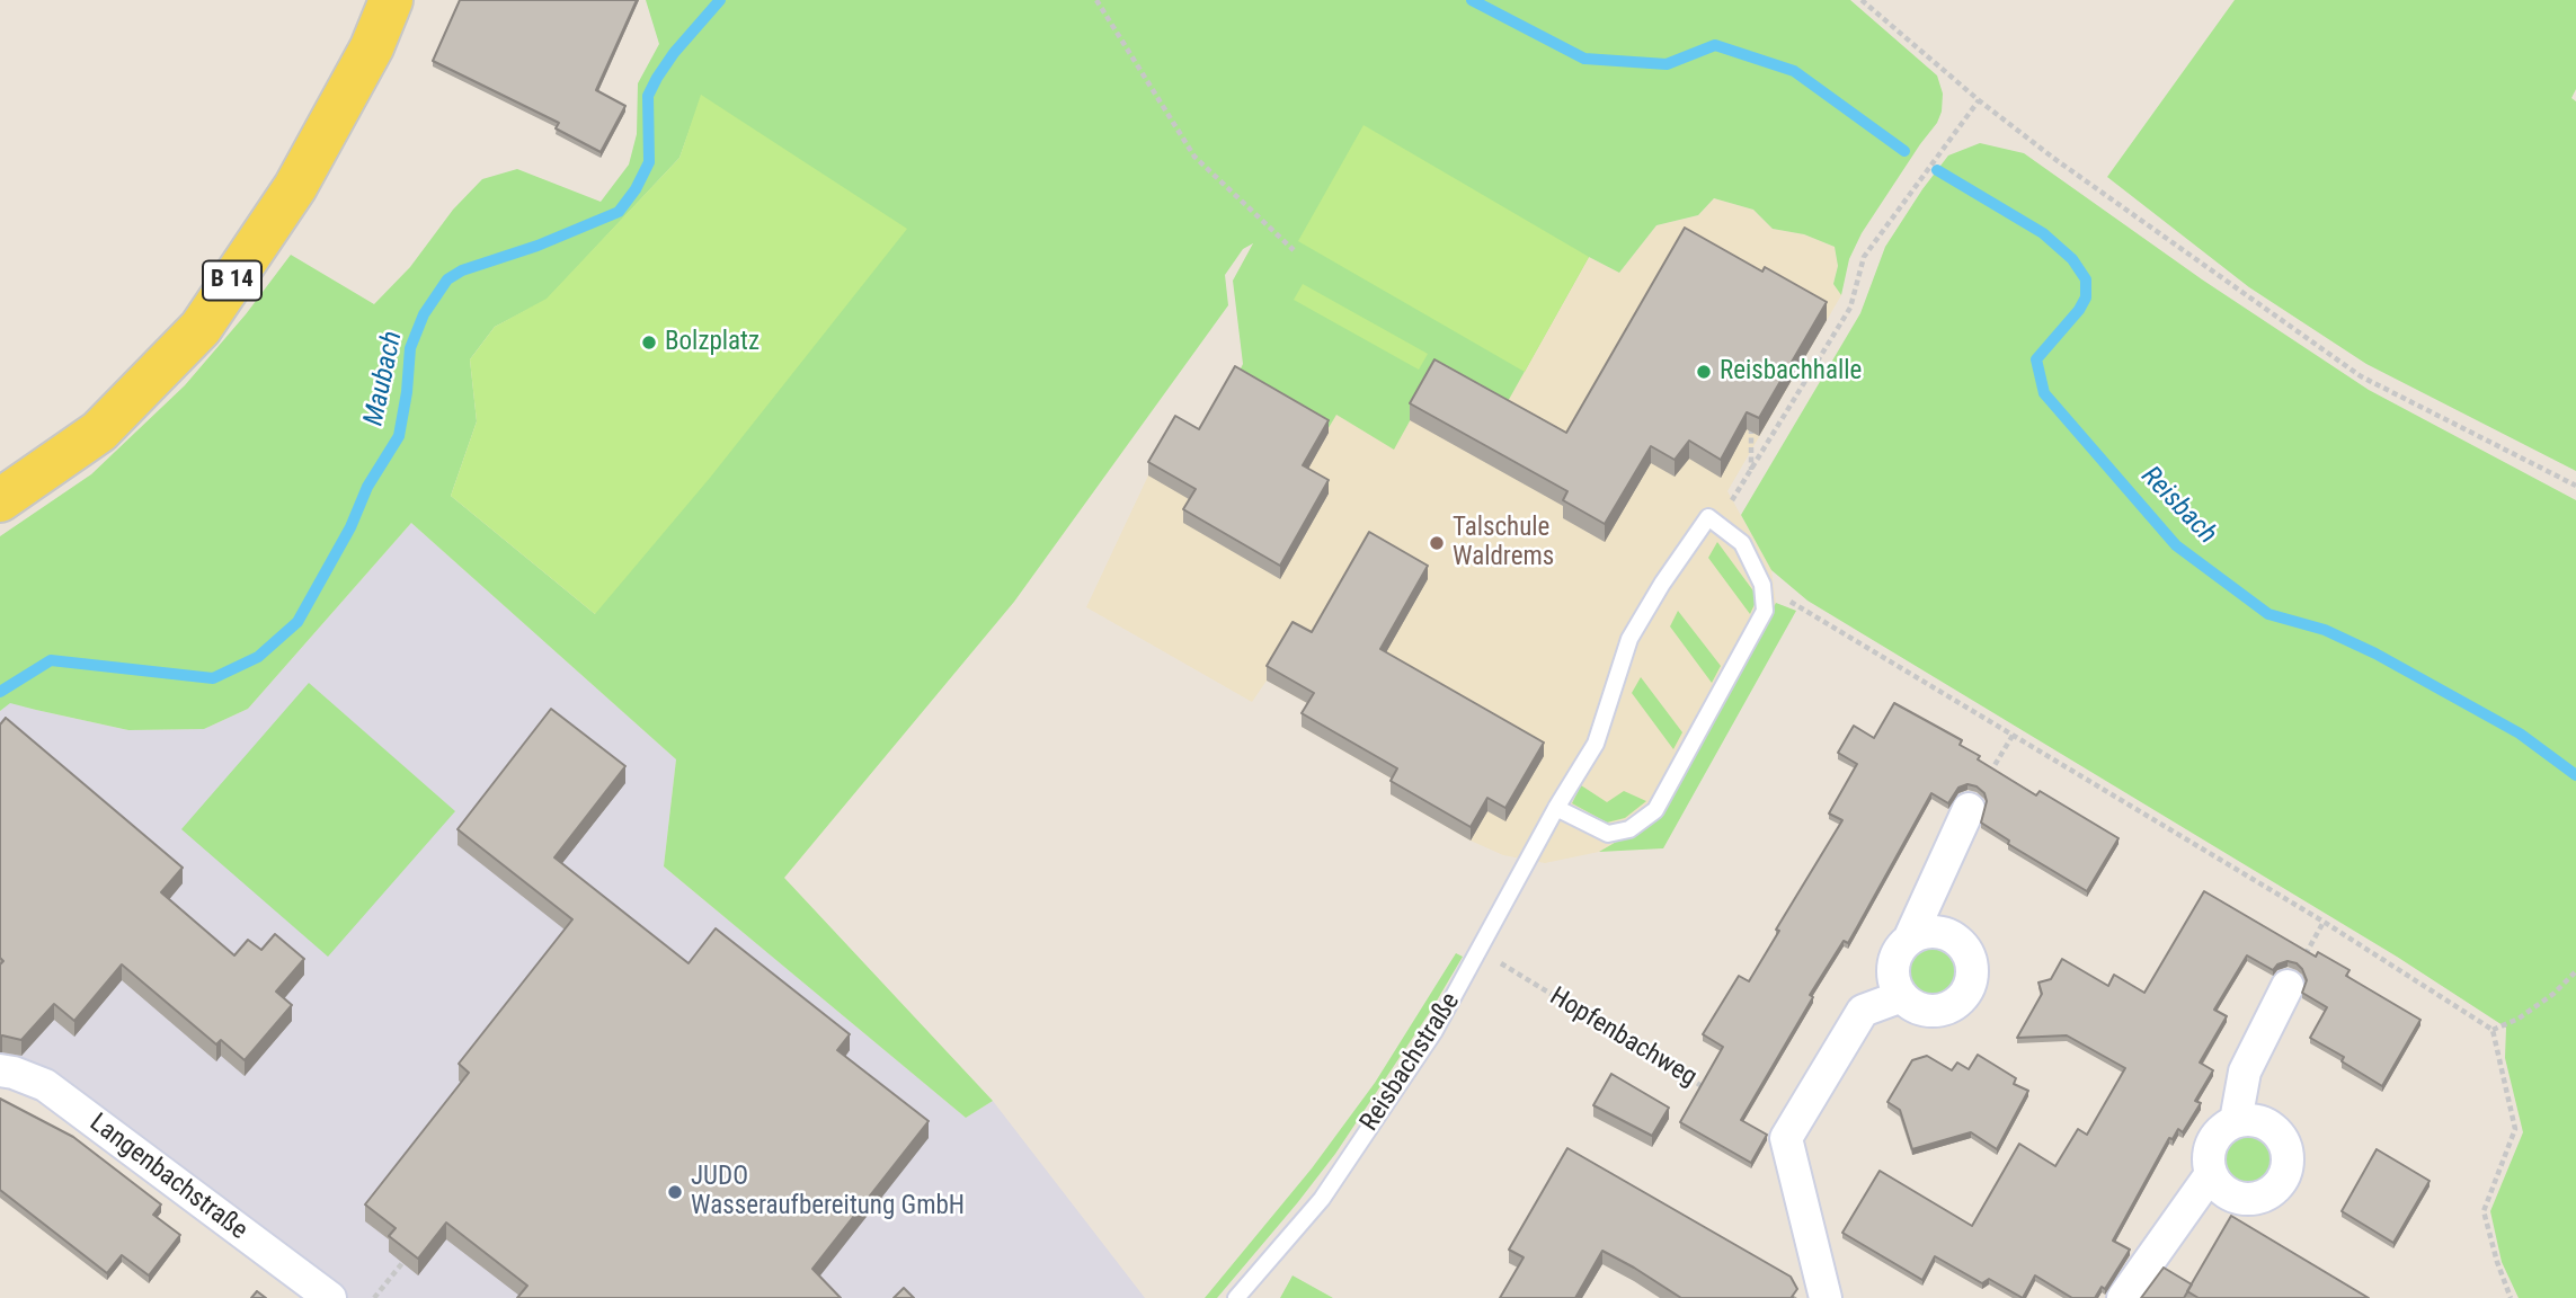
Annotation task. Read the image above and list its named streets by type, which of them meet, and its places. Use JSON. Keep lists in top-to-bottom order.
{
  "streets": {
    "main road": ["B 14"],
    "street": ["Langenbachstraße"],
    "lane": ["Reisbachstraße"],
    "path": ["Hopfenbachweg"]
  },
  "crossings": [
    ["Hopfenbachweg", "Reisbachstraße"]
  ],
  "water": ["Maubach", "Reisbach"],
  "places": [
    "Bolzplatz",
    "Reisbachhalle",
    "Talschule Waldrems",
    "JUDO Wasseraufbereitung GmbH"
  ]
}
